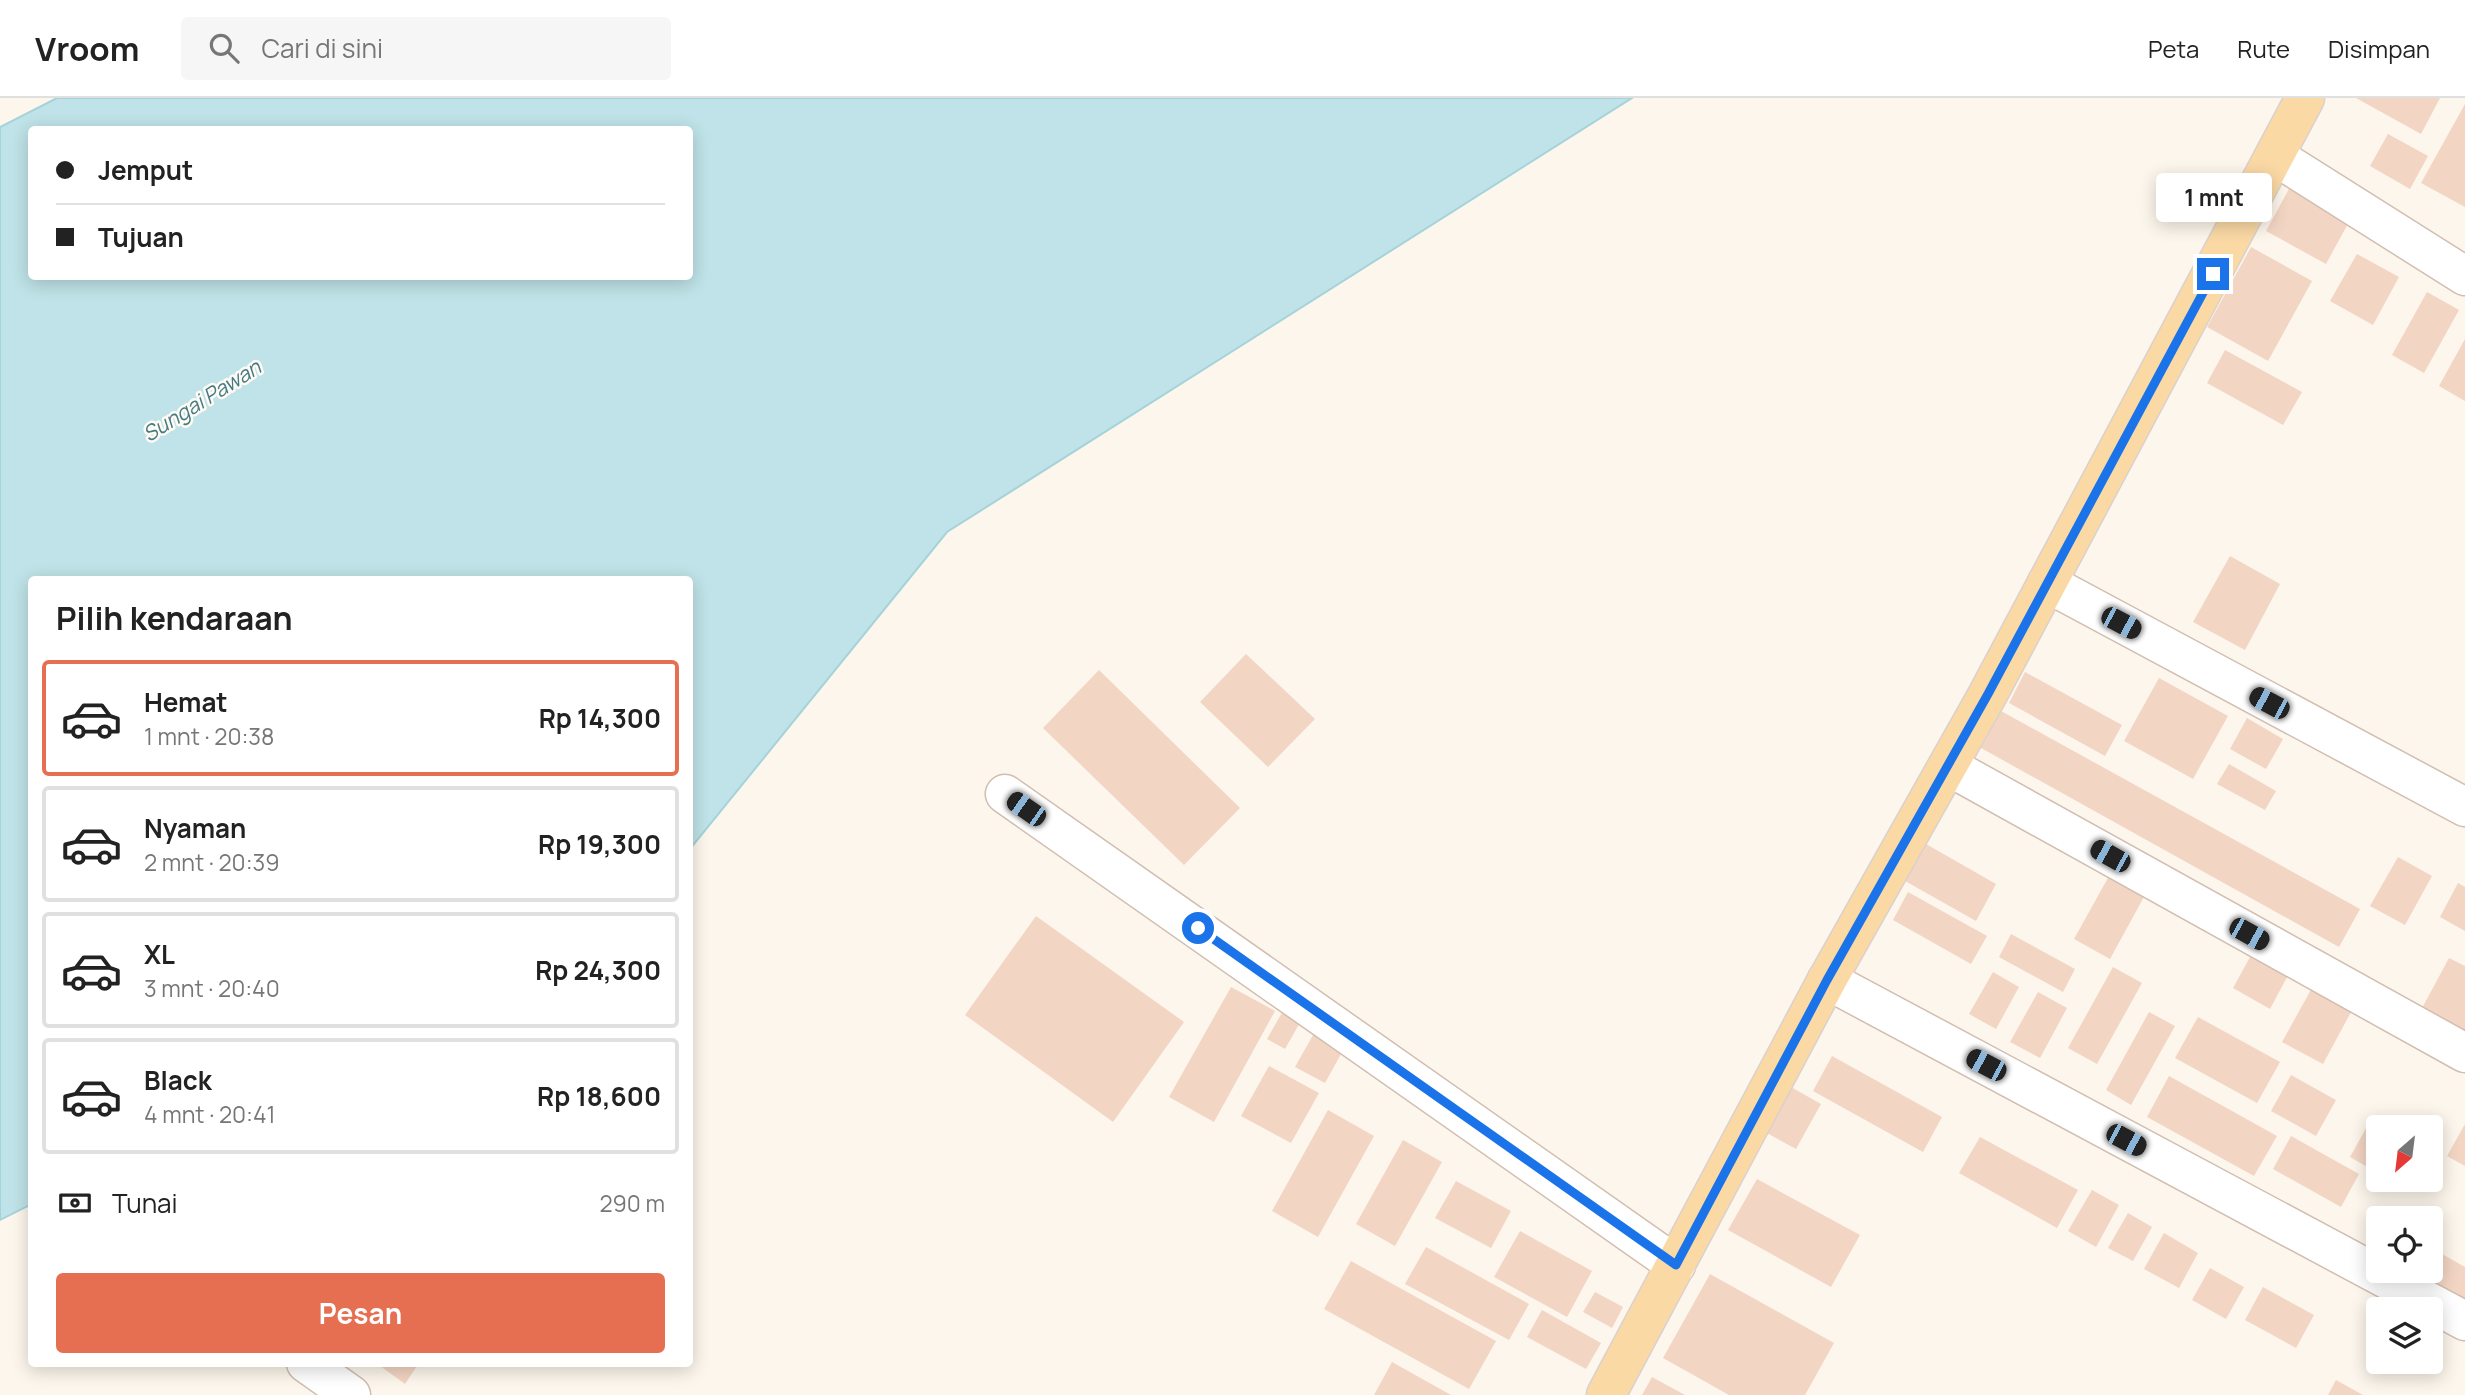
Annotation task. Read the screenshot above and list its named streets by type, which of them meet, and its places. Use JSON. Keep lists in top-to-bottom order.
{
  "water": ["Sungai Pawan"],
  "north": "bottom left",
  "page": {
    "header": "Vroom",
    "search": "Cari di sini",
    "nav": ["Peta", "Rute", "Disimpan"],
    "banner": ["Jemput", "Tujuan"],
    "bubble": "1 mnt",
    "heading": "Pilih kendaraan",
    "list": [
      {
        "name": "Hemat",
        "note": "1 mnt · 20:38",
        "value": "Rp 14,300"
      },
      {
        "name": "Nyaman",
        "note": "2 mnt · 20:39",
        "value": "Rp 19,300"
      },
      {
        "name": "XL",
        "note": "3 mnt · 20:40",
        "value": "Rp 24,300"
      },
      {
        "name": "Black",
        "note": "4 mnt · 20:41",
        "value": "Rp 18,600"
      }
    ],
    "pay": ["Tunai", "290 m"],
    "buttons": "Pesan"
  }
}
